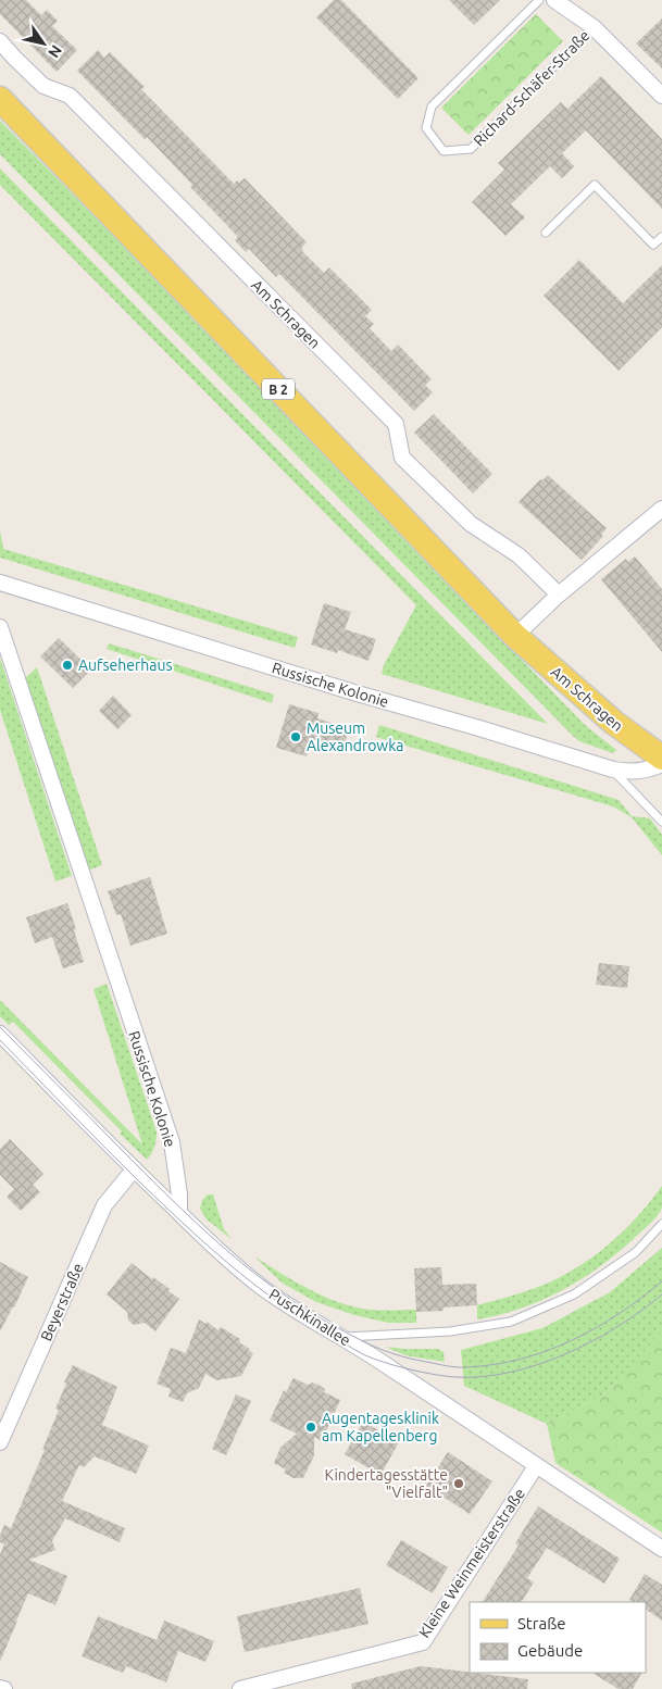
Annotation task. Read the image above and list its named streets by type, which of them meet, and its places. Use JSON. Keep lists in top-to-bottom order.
{
  "streets": {
    "main road": ["Am Schragen", "B 2"],
    "street": [
      "Russische Kolonie",
      "Beyerstraße",
      "Puschkinallee",
      "Kleine Weinmeisterstraße"
    ],
    "lane": ["Richard-Schäfer-Straße"]
  },
  "crossings": [
    ["Russische Kolonie", "Puschkinallee"],
    ["Beyerstraße", "Puschkinallee"],
    ["Puschkinallee", "Kleine Weinmeisterstraße"]
  ],
  "places": [
    "Aufseherhaus",
    "Museum Alexandrowka",
    "Augentagesklinik am Kapellenberg",
    "Kindertagesstätte \"Vielfalt\""
  ],
  "legend": ["Straße", "Gebäude"],
  "north": "bottom right"
}
